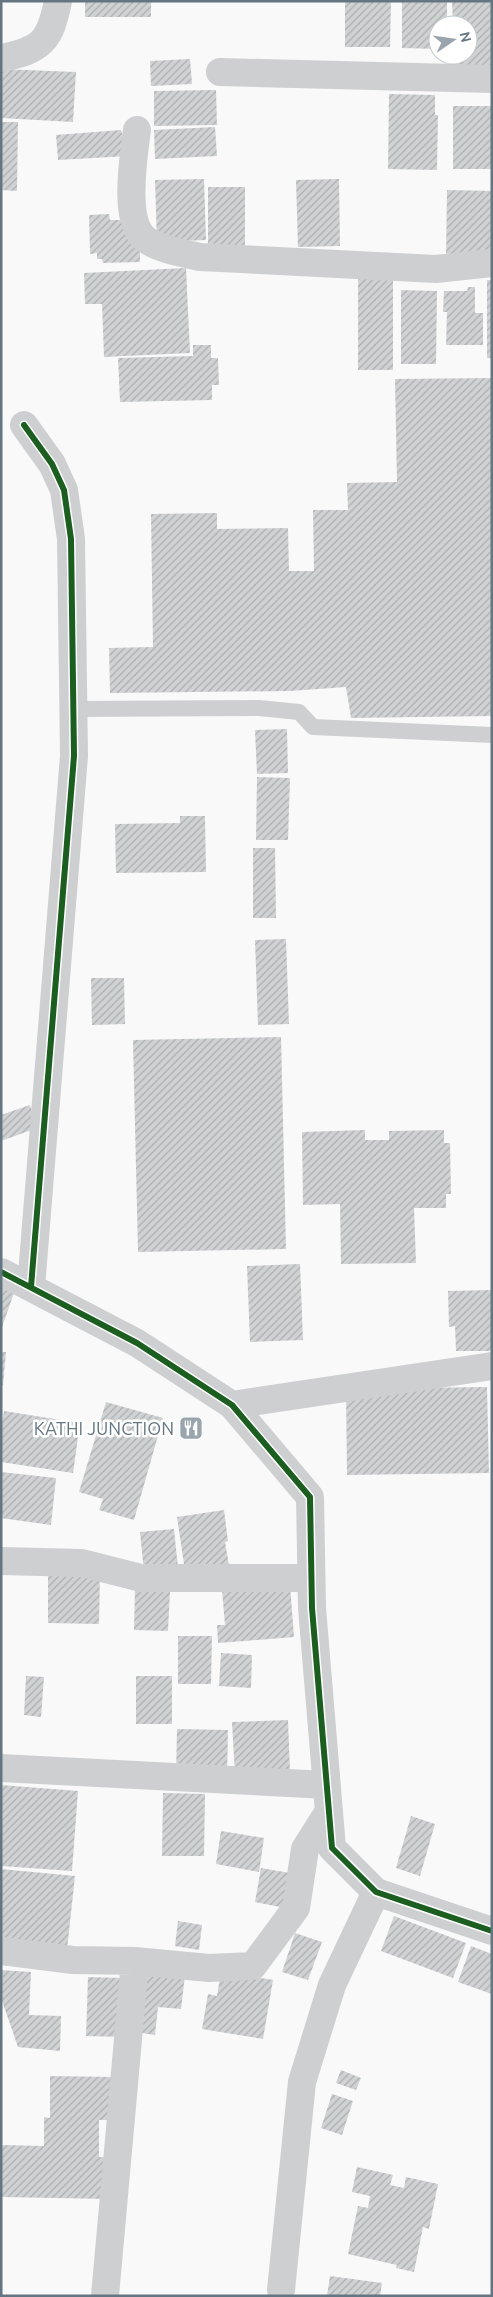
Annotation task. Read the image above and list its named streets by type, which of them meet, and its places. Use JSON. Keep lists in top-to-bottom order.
{
  "places": {
    "restaurant": ["KATHI JUNCTION"]
  },
  "north": "right"
}
